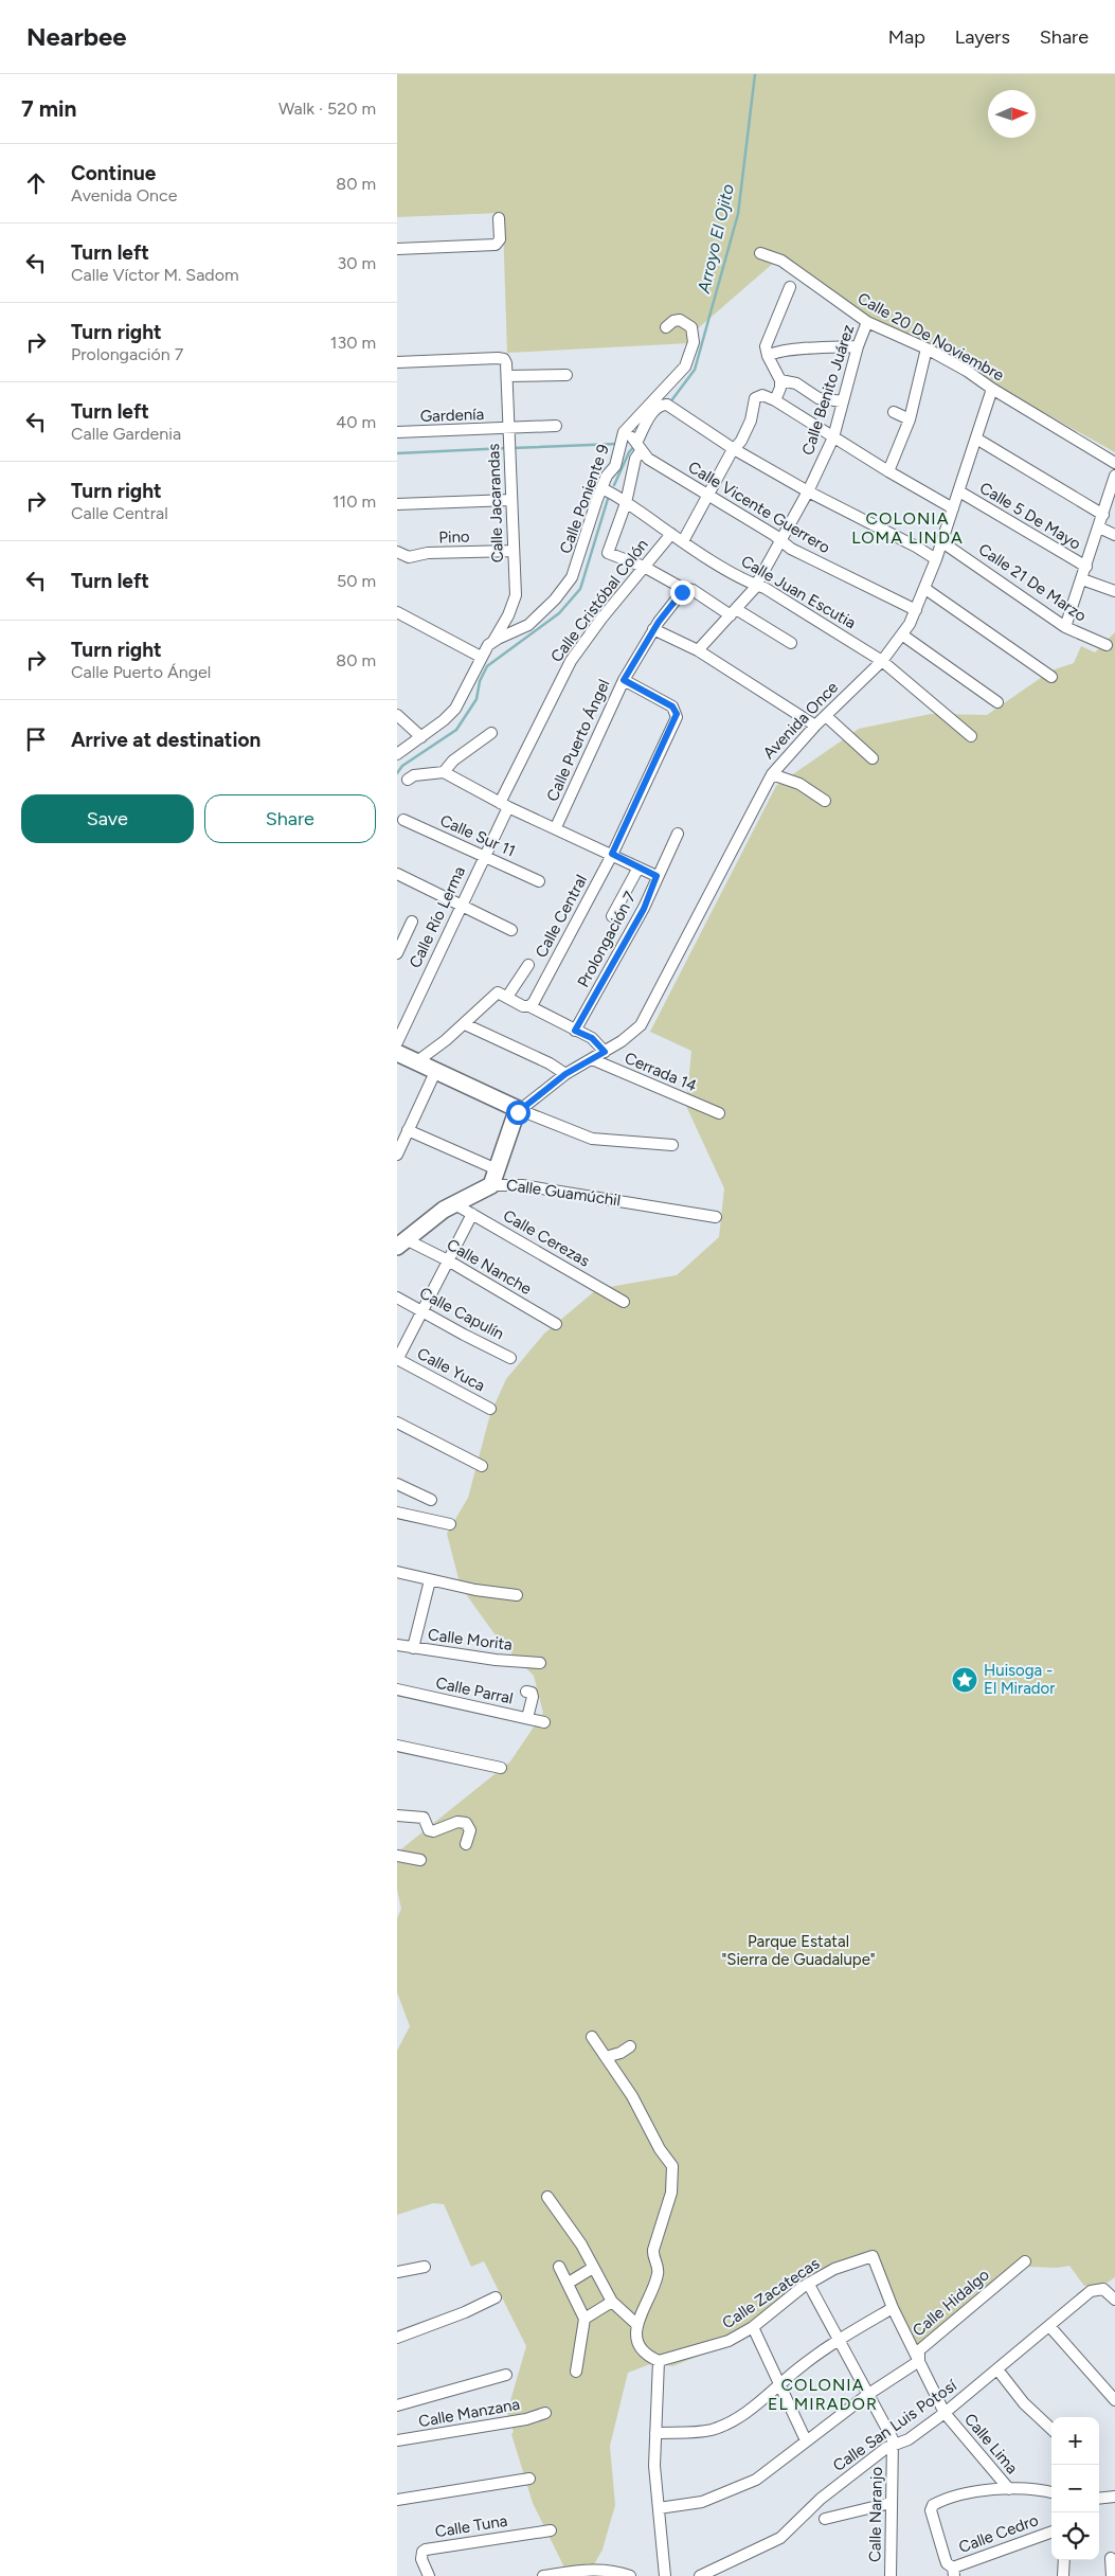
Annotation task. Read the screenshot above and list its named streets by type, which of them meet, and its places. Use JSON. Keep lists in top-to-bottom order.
{
  "streets": {
    "street": [
      "Calle 20 De Noviembre",
      "Calle Benito Juárez",
      "Gardenía",
      "Calle Poniente 9",
      "Calle Jacarandas",
      "Calle Vicente Guerrero",
      "Calle 5 De Mayo",
      "Pino",
      "Calle 21 De Marzo",
      "Calle Juan Escutia",
      "Calle Cristóbal Colón",
      "Avenida Once",
      "Calle Puerto Ángel",
      "Calle Sur 11",
      "Calle Central",
      "Calle Río Lerma",
      "Prolongación 7",
      "Cerrada 14",
      "Calle Guamúchil",
      "Calle Cerezas",
      "Calle Nanche",
      "Calle Capulín",
      "Calle Yuca",
      "Calle Morita",
      "Calle Parral",
      "Calle Zacatecas",
      "Calle Hidalgo",
      "Calle Manzana",
      "Calle San Luis Potosí",
      "Calle Lima",
      "Calle Naranjo",
      "Calle Tuna",
      "Calle Cedro"
    ]
  },
  "crossings": [
    ["Calle 20 De Noviembre", "Calle Benito Juárez"],
    ["Calle 20 De Noviembre", "Avenida Once"],
    ["Calle Benito Juárez", "Calle Vicente Guerrero"],
    ["Calle Benito Juárez", "Calle Juan Escutia"],
    ["Gardenía", "Calle Jacarandas"],
    ["Calle Poniente 9", "Calle Jacarandas"],
    ["Calle Poniente 9", "Calle Vicente Guerrero"],
    ["Calle Poniente 9", "Calle Juan Escutia"],
    ["Calle Jacarandas", "Pino"],
    ["Calle Vicente Guerrero", "Avenida Once"],
    ["Calle 5 De Mayo", "Avenida Once"],
    ["Calle 21 De Marzo", "Avenida Once"],
    ["Calle Juan Escutia", "Calle Cristóbal Colón"],
    ["Calle Juan Escutia", "Avenida Once"],
    ["Calle Cristóbal Colón", "Calle Río Lerma"],
    ["Avenida Once", "Cerrada 14"],
    ["Calle Puerto Ángel", "Calle Central"],
    ["Calle Sur 11", "Calle Río Lerma"],
    ["Calle Guamúchil", "Calle Cerezas"],
    ["Calle Guamúchil", "Calle Nanche"],
    ["Calle Zacatecas", "Calle Lima"],
    ["Calle Zacatecas", "Calle Naranjo"],
    ["Calle Hidalgo", "Calle Lima"],
    ["Calle Hidalgo", "Calle Naranjo"],
    ["Calle San Luis Potosí", "Calle Lima"],
    ["Calle San Luis Potosí", "Calle Naranjo"]
  ],
  "districts": ["COLONIA LOMA LINDA", "COLONIA EL MIRADOR"],
  "water": ["Arroyo El Ojito"],
  "parks": ["Parque Estatal \"Sierra de Guadalupe\""],
  "places": {
    "place": ["Huisoga - El Mirador"]
  },
  "north": "right",
  "page": {
    "header": "Nearbee",
    "nav": ["Map", "Layers", "Share"],
    "heading": ["7 min", "Walk · 520 m"],
    "list": [
      ["Continue", "Avenida Once", "80 m"],
      ["Turn left", "Calle Víctor M. Sadom", "30 m"],
      ["Turn right", "Prolongación 7", "130 m"],
      ["Turn left", "Calle Gardenia", "40 m"],
      ["Turn right", "Calle Central", "110 m"],
      ["Turn left", "50 m"],
      ["Turn right", "Calle Puerto Ángel", "80 m"],
      "Arrive at destination"
    ],
    "buttons": ["Save", "Share"],
    "map_buttons": ["+", "−"]
  }
}
